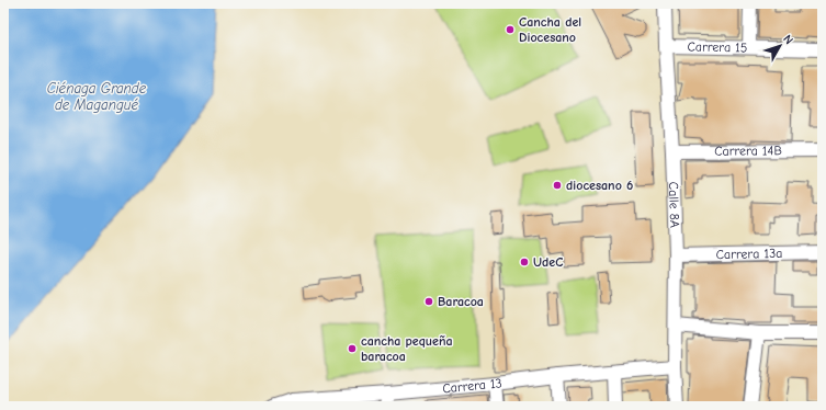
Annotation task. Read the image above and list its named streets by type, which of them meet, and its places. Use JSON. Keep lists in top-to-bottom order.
{
  "streets": {
    "street": [
      "Carrera 15",
      "Carrera 14B",
      "Calle 8A",
      "Carrera 13a",
      "Carrera 13"
    ]
  },
  "crossings": [
    ["Carrera 15", "Calle 8A"],
    ["Carrera 14B", "Calle 8A"],
    ["Calle 8A", "Carrera 13a"],
    ["Calle 8A", "Carrera 13"]
  ],
  "water": ["Ciénaga Grande de Magangué"],
  "places": [
    "Cancha del Diocesano",
    "diocesano 6",
    "UdeC",
    "Baracoa",
    "cancha pequeña baracoa"
  ],
  "north": "top right"
}
